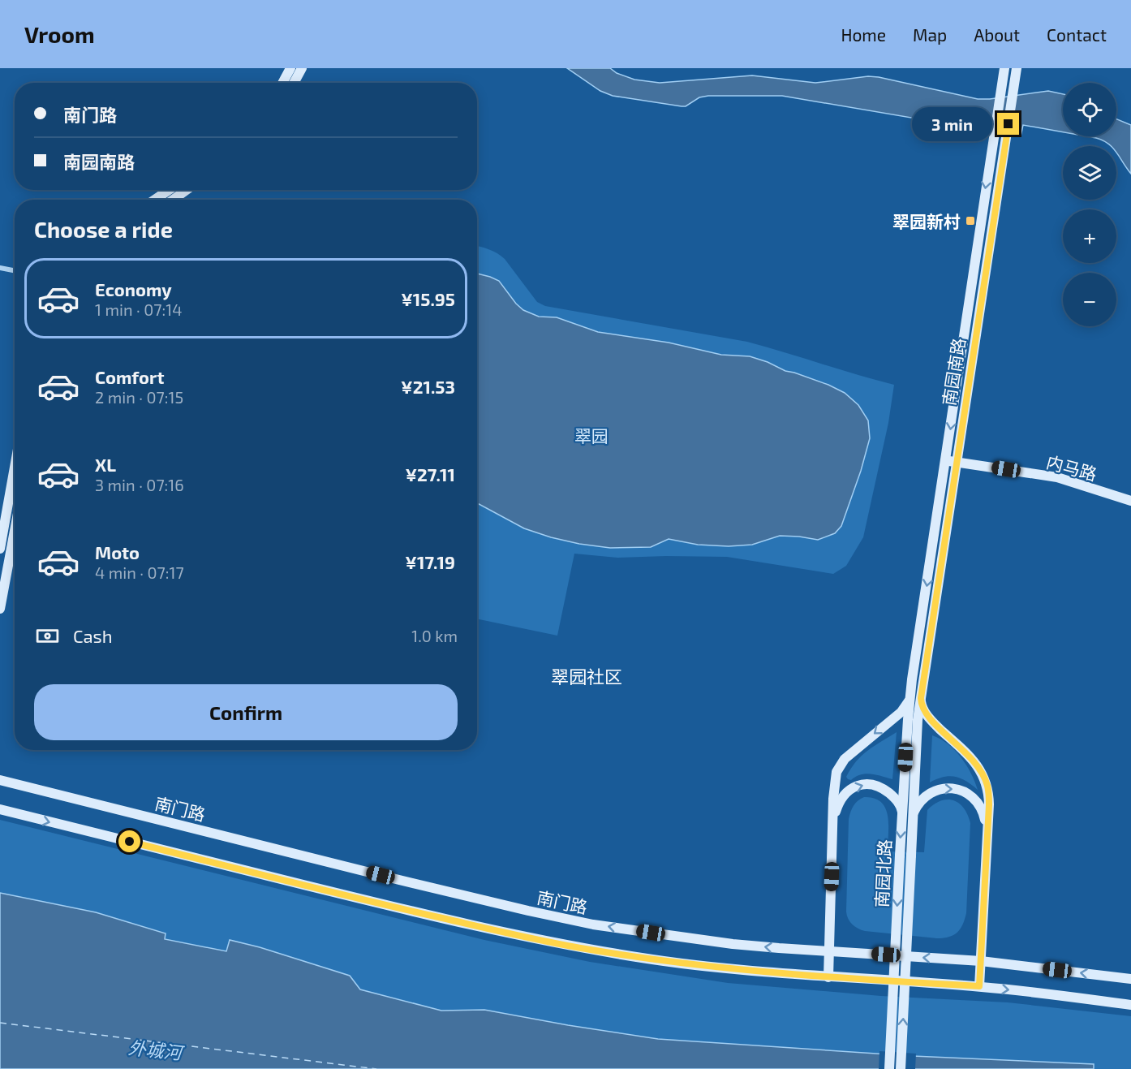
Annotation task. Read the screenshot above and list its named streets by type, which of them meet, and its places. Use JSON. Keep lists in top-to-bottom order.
{
  "streets": {
    "main road": [
      "南园南路",
      "内马路",
      "南门路",
      "南园北路"
    ]
  },
  "crossings": [
    ["南园南路", "内马路"],
    ["南园南路", "南园北路"]
  ],
  "districts": ["翠园社区"],
  "water": ["外城河"],
  "parks": ["翠园"],
  "places": {
    "transit": ["翠园新村"]
  },
  "page": {
    "header": "Vroom",
    "nav": [
      "Home",
      "Map",
      "About",
      "Contact"
    ],
    "map_buttons": ["+", "−"],
    "banner": ["南门路", "南园南路"],
    "bubble": "3 min",
    "heading": "Choose a ride",
    "list": [
      {
        "name": "Economy",
        "note": "1 min · 07:14",
        "value": "¥15.95"
      },
      {
        "name": "Comfort",
        "note": "2 min · 07:15",
        "value": "¥21.53"
      },
      {
        "name": "XL",
        "note": "3 min · 07:16",
        "value": "¥27.11"
      },
      {
        "name": "Moto",
        "note": "4 min · 07:17",
        "value": "¥17.19"
      }
    ],
    "pay": ["Cash", "1.0 km"],
    "buttons": "Confirm"
  }
}
